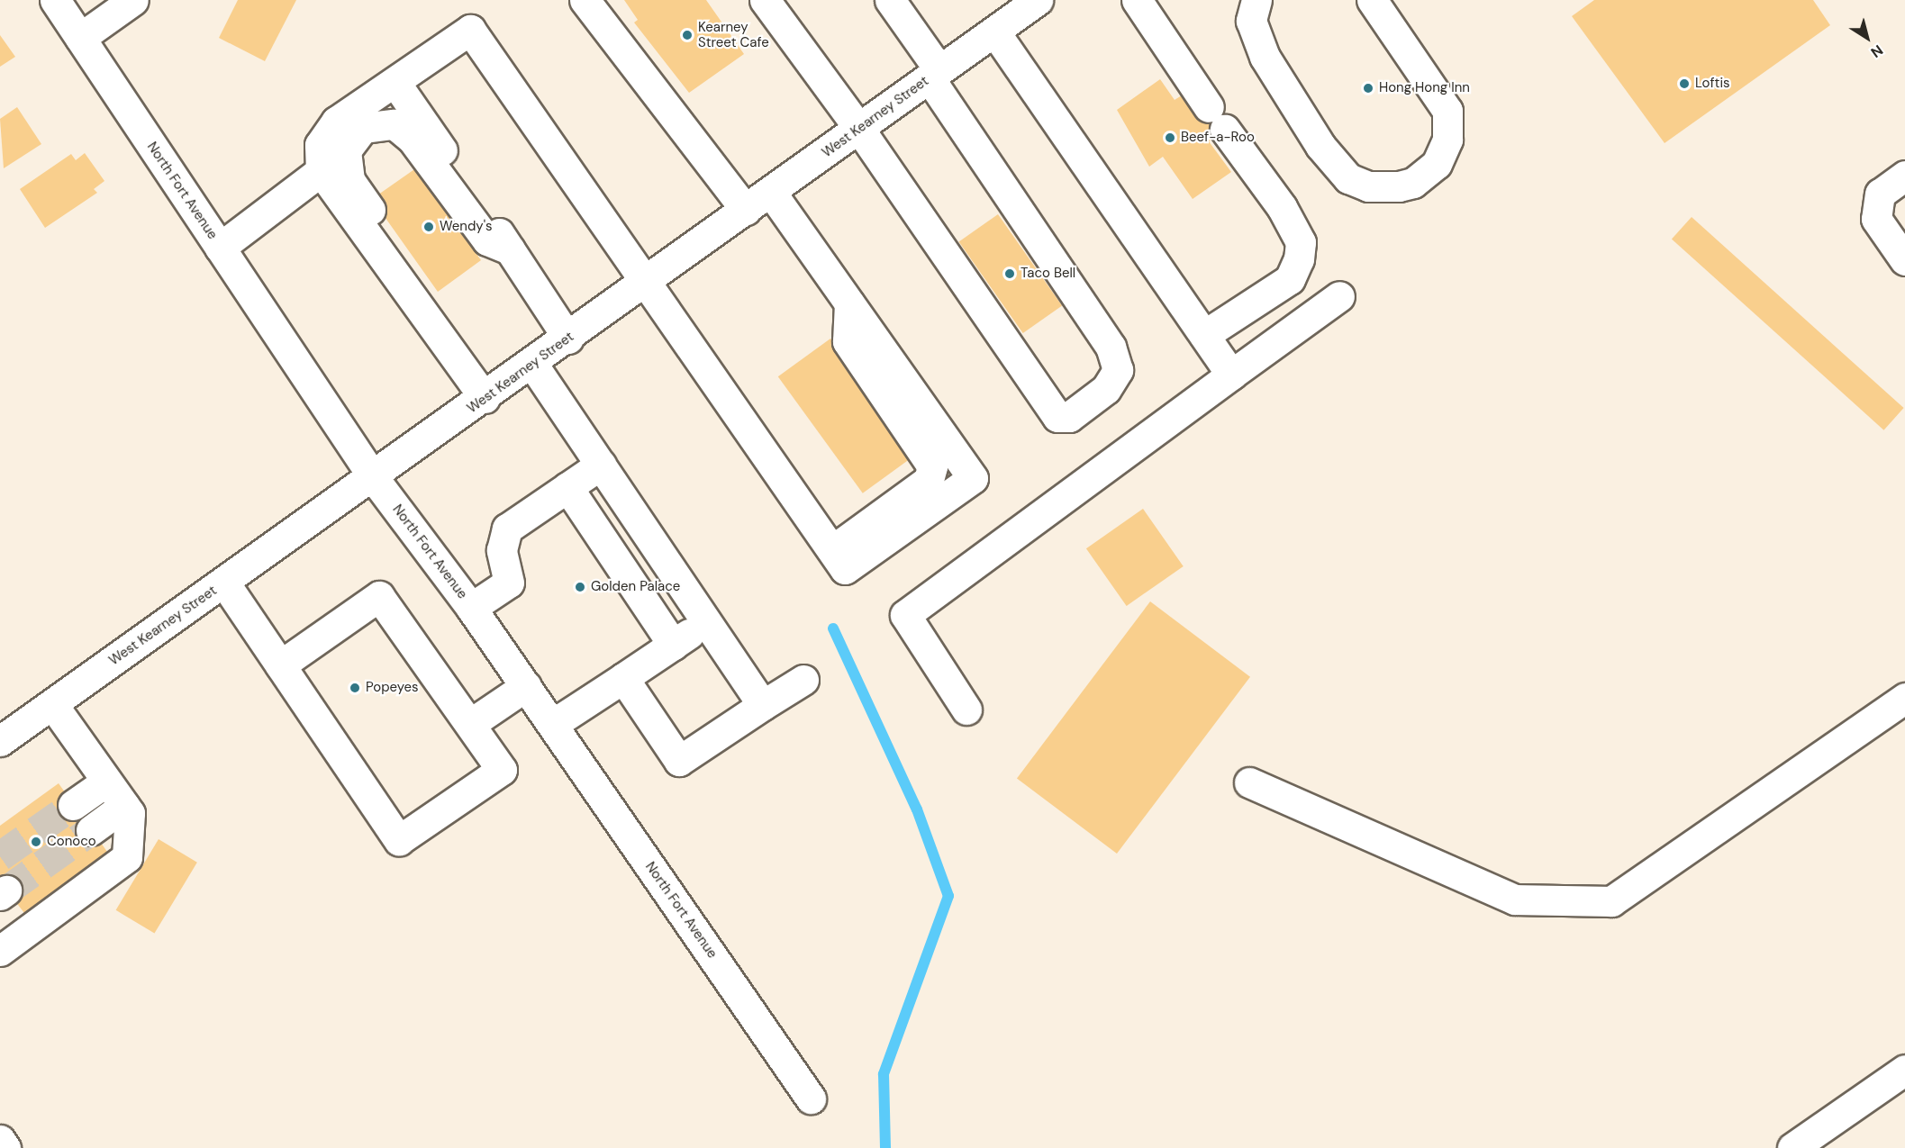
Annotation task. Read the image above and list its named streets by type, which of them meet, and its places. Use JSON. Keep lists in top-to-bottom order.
{
  "streets": {
    "street": ["West Kearney Street", "North Fort Avenue"]
  },
  "crossings": [
    ["West Kearney Street", "North Fort Avenue"]
  ],
  "places": [
    "Kearney Street Cafe",
    "Loftis",
    "Hong Hong Inn",
    "Beef-a-Roo",
    "Wendy's",
    "Taco Bell",
    "Golden Palace",
    "Popeyes",
    "Conoco"
  ],
  "north": "bottom right"
}
